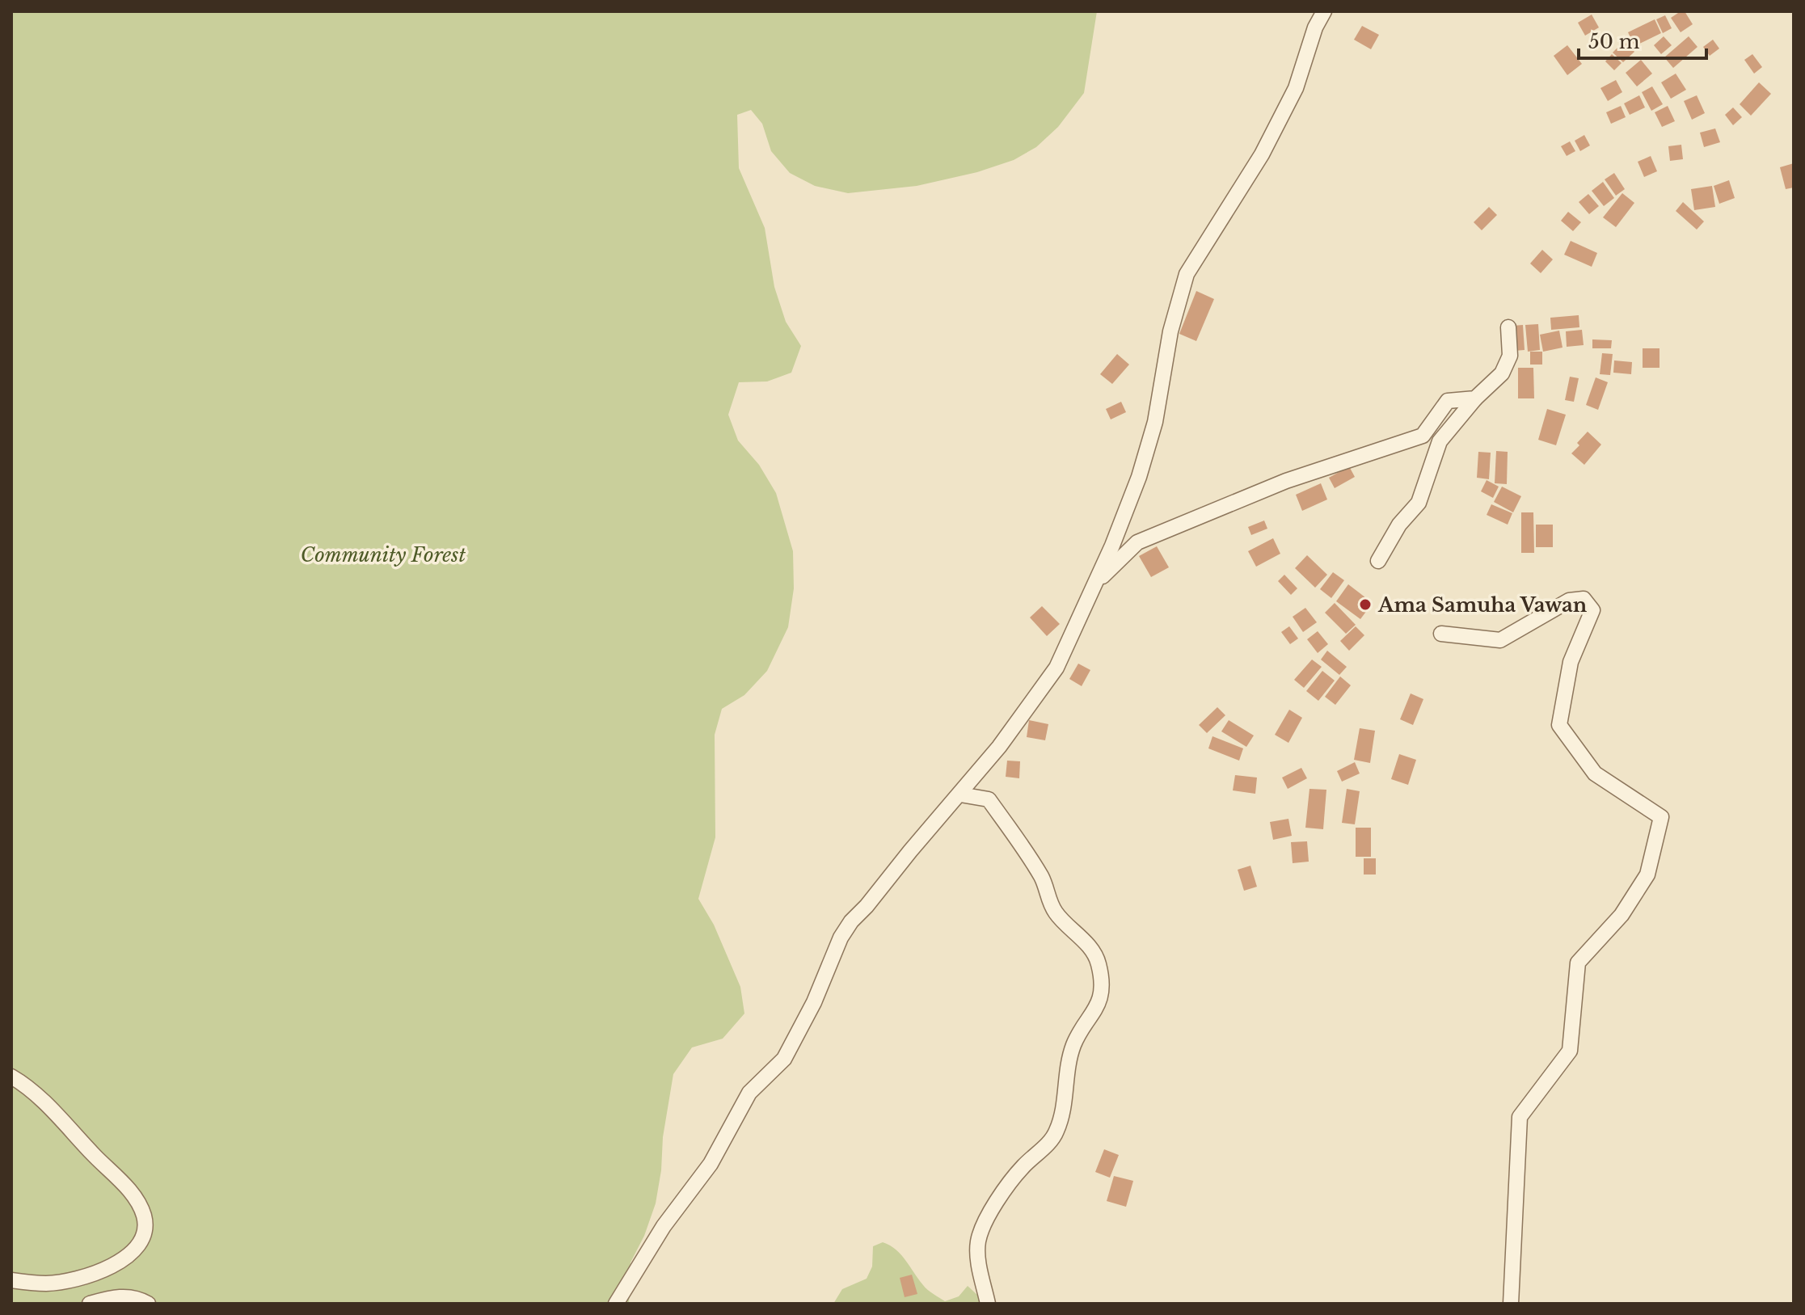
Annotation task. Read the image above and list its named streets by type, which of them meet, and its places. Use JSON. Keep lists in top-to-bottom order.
{
  "parks": ["Community Forest"],
  "places": ["Ama Samuha Vawan"],
  "scale_bar": "50 m"
}
